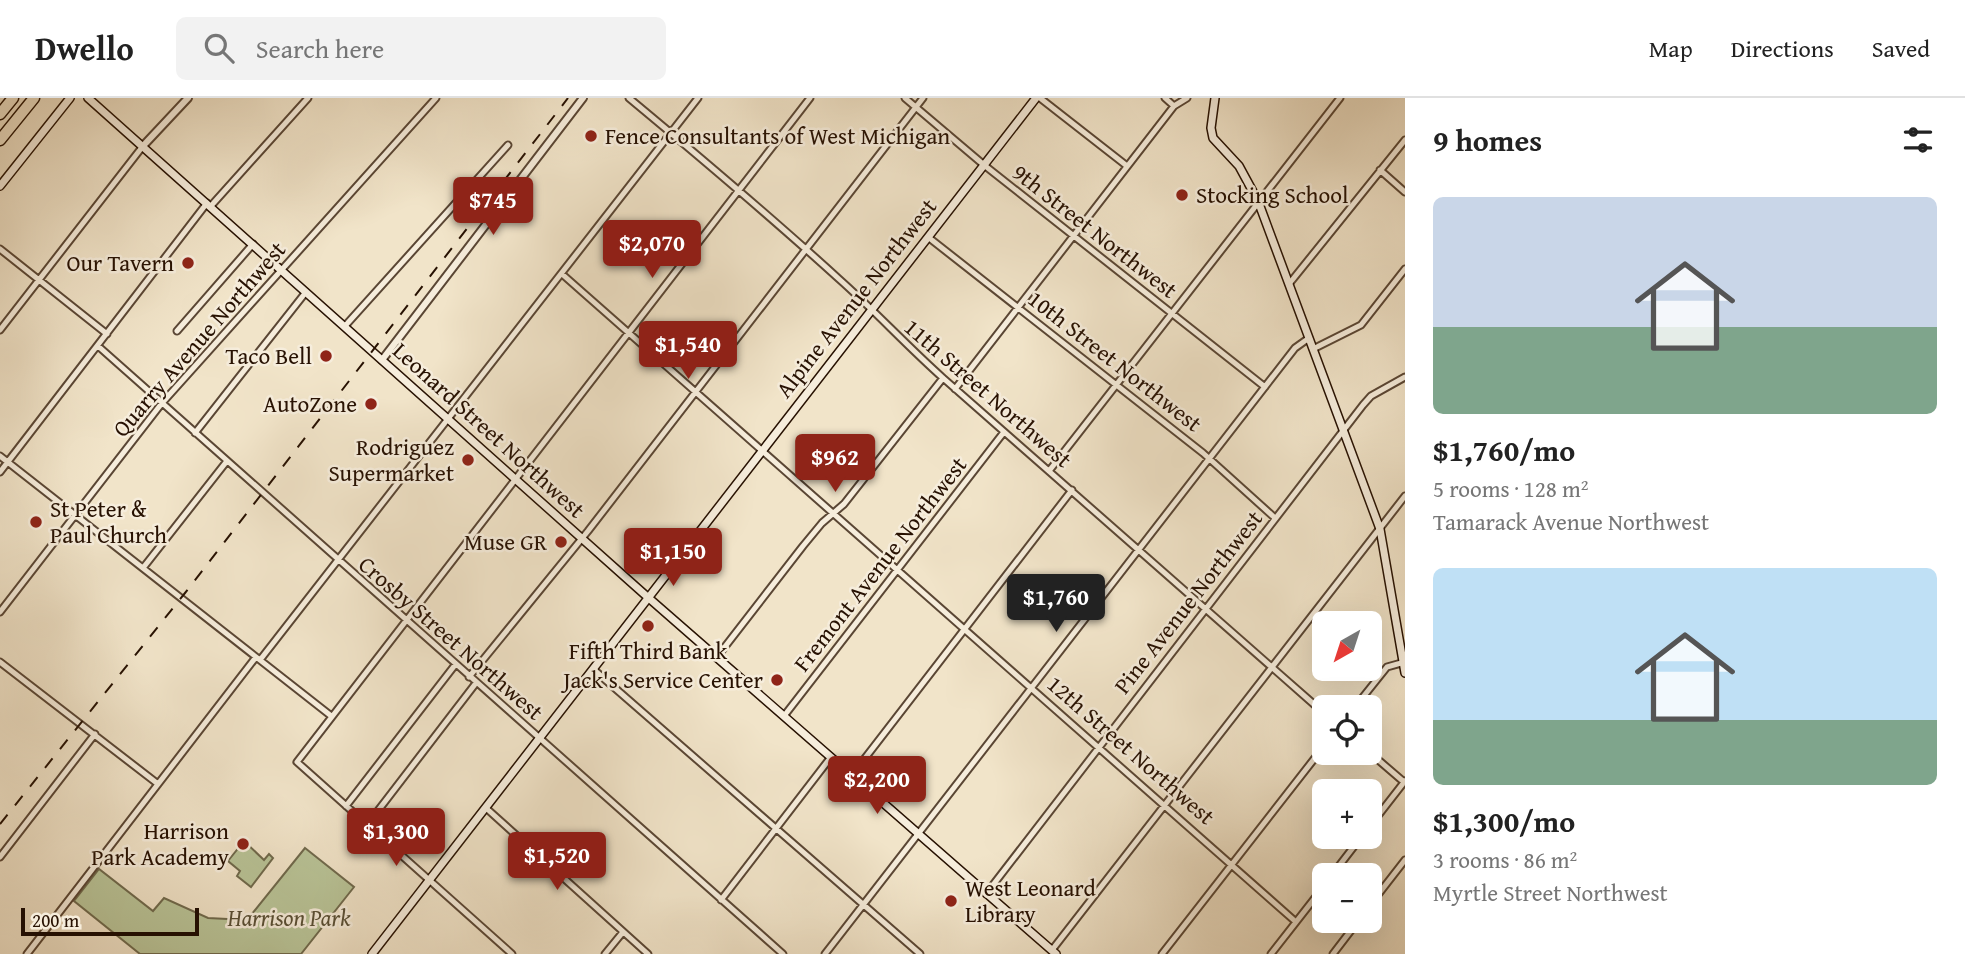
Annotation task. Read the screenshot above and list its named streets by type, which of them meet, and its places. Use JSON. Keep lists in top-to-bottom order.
{
  "streets": {
    "main road": ["Alpine Avenue Northwest", "Leonard Street Northwest"],
    "street": [
      "9th Street Northwest",
      "Quarry Avenue Northwest",
      "10th Street Northwest",
      "11th Street Northwest",
      "Fremont Avenue Northwest",
      "Pine Avenue Northwest",
      "Crosby Street Northwest",
      "12th Street Northwest"
    ]
  },
  "crossings": [
    ["9th Street Northwest", "Alpine Avenue Northwest"],
    ["Alpine Avenue Northwest", "10th Street Northwest"],
    ["Alpine Avenue Northwest", "11th Street Northwest"],
    ["Alpine Avenue Northwest", "Leonard Street Northwest"],
    ["Alpine Avenue Northwest", "Crosby Street Northwest"],
    ["Alpine Avenue Northwest", "12th Street Northwest"],
    ["Quarry Avenue Northwest", "Leonard Street Northwest"],
    ["Quarry Avenue Northwest", "Crosby Street Northwest"],
    ["10th Street Northwest", "Pine Avenue Northwest"],
    ["11th Street Northwest", "Fremont Avenue Northwest"],
    ["11th Street Northwest", "Pine Avenue Northwest"],
    ["Leonard Street Northwest", "Fremont Avenue Northwest"],
    ["Leonard Street Northwest", "Pine Avenue Northwest"],
    ["Fremont Avenue Northwest", "12th Street Northwest"],
    ["Pine Avenue Northwest", "12th Street Northwest"]
  ],
  "parks": ["Harrison Park"],
  "places": [
    "Fence Consultants of West Michigan",
    "Stocking School",
    "Our Tavern",
    "Taco Bell",
    "AutoZone",
    "Rodriguez Supermarket",
    "St Peter & Paul Church",
    "Muse GR",
    "Fifth Third Bank",
    "Jack's Service Center",
    "Harrison Park Academy",
    "West Leonard Library"
  ],
  "scale_bar": "200 m",
  "north": "bottom left",
  "page": {
    "header": "Dwello",
    "search": "Search here",
    "nav": ["Map", "Directions", "Saved"],
    "heading": "9 homes",
    "price": [
      "$745",
      "$2,070",
      "$1,540",
      "$962",
      "$1,150",
      "$1,760",
      "$2,200",
      "$1,300",
      "$1,520"
    ],
    "list": [
      {
        "name": "$1,760/mo",
        "note": "5 rooms · 128 m² · Tamarack Avenue Northwest"
      },
      {
        "name": "$1,300/mo",
        "note": "3 rooms · 86 m² · Myrtle Street Northwest"
      }
    ],
    "map_buttons": ["+", "−"],
    "scale": "200 m"
  }
}
